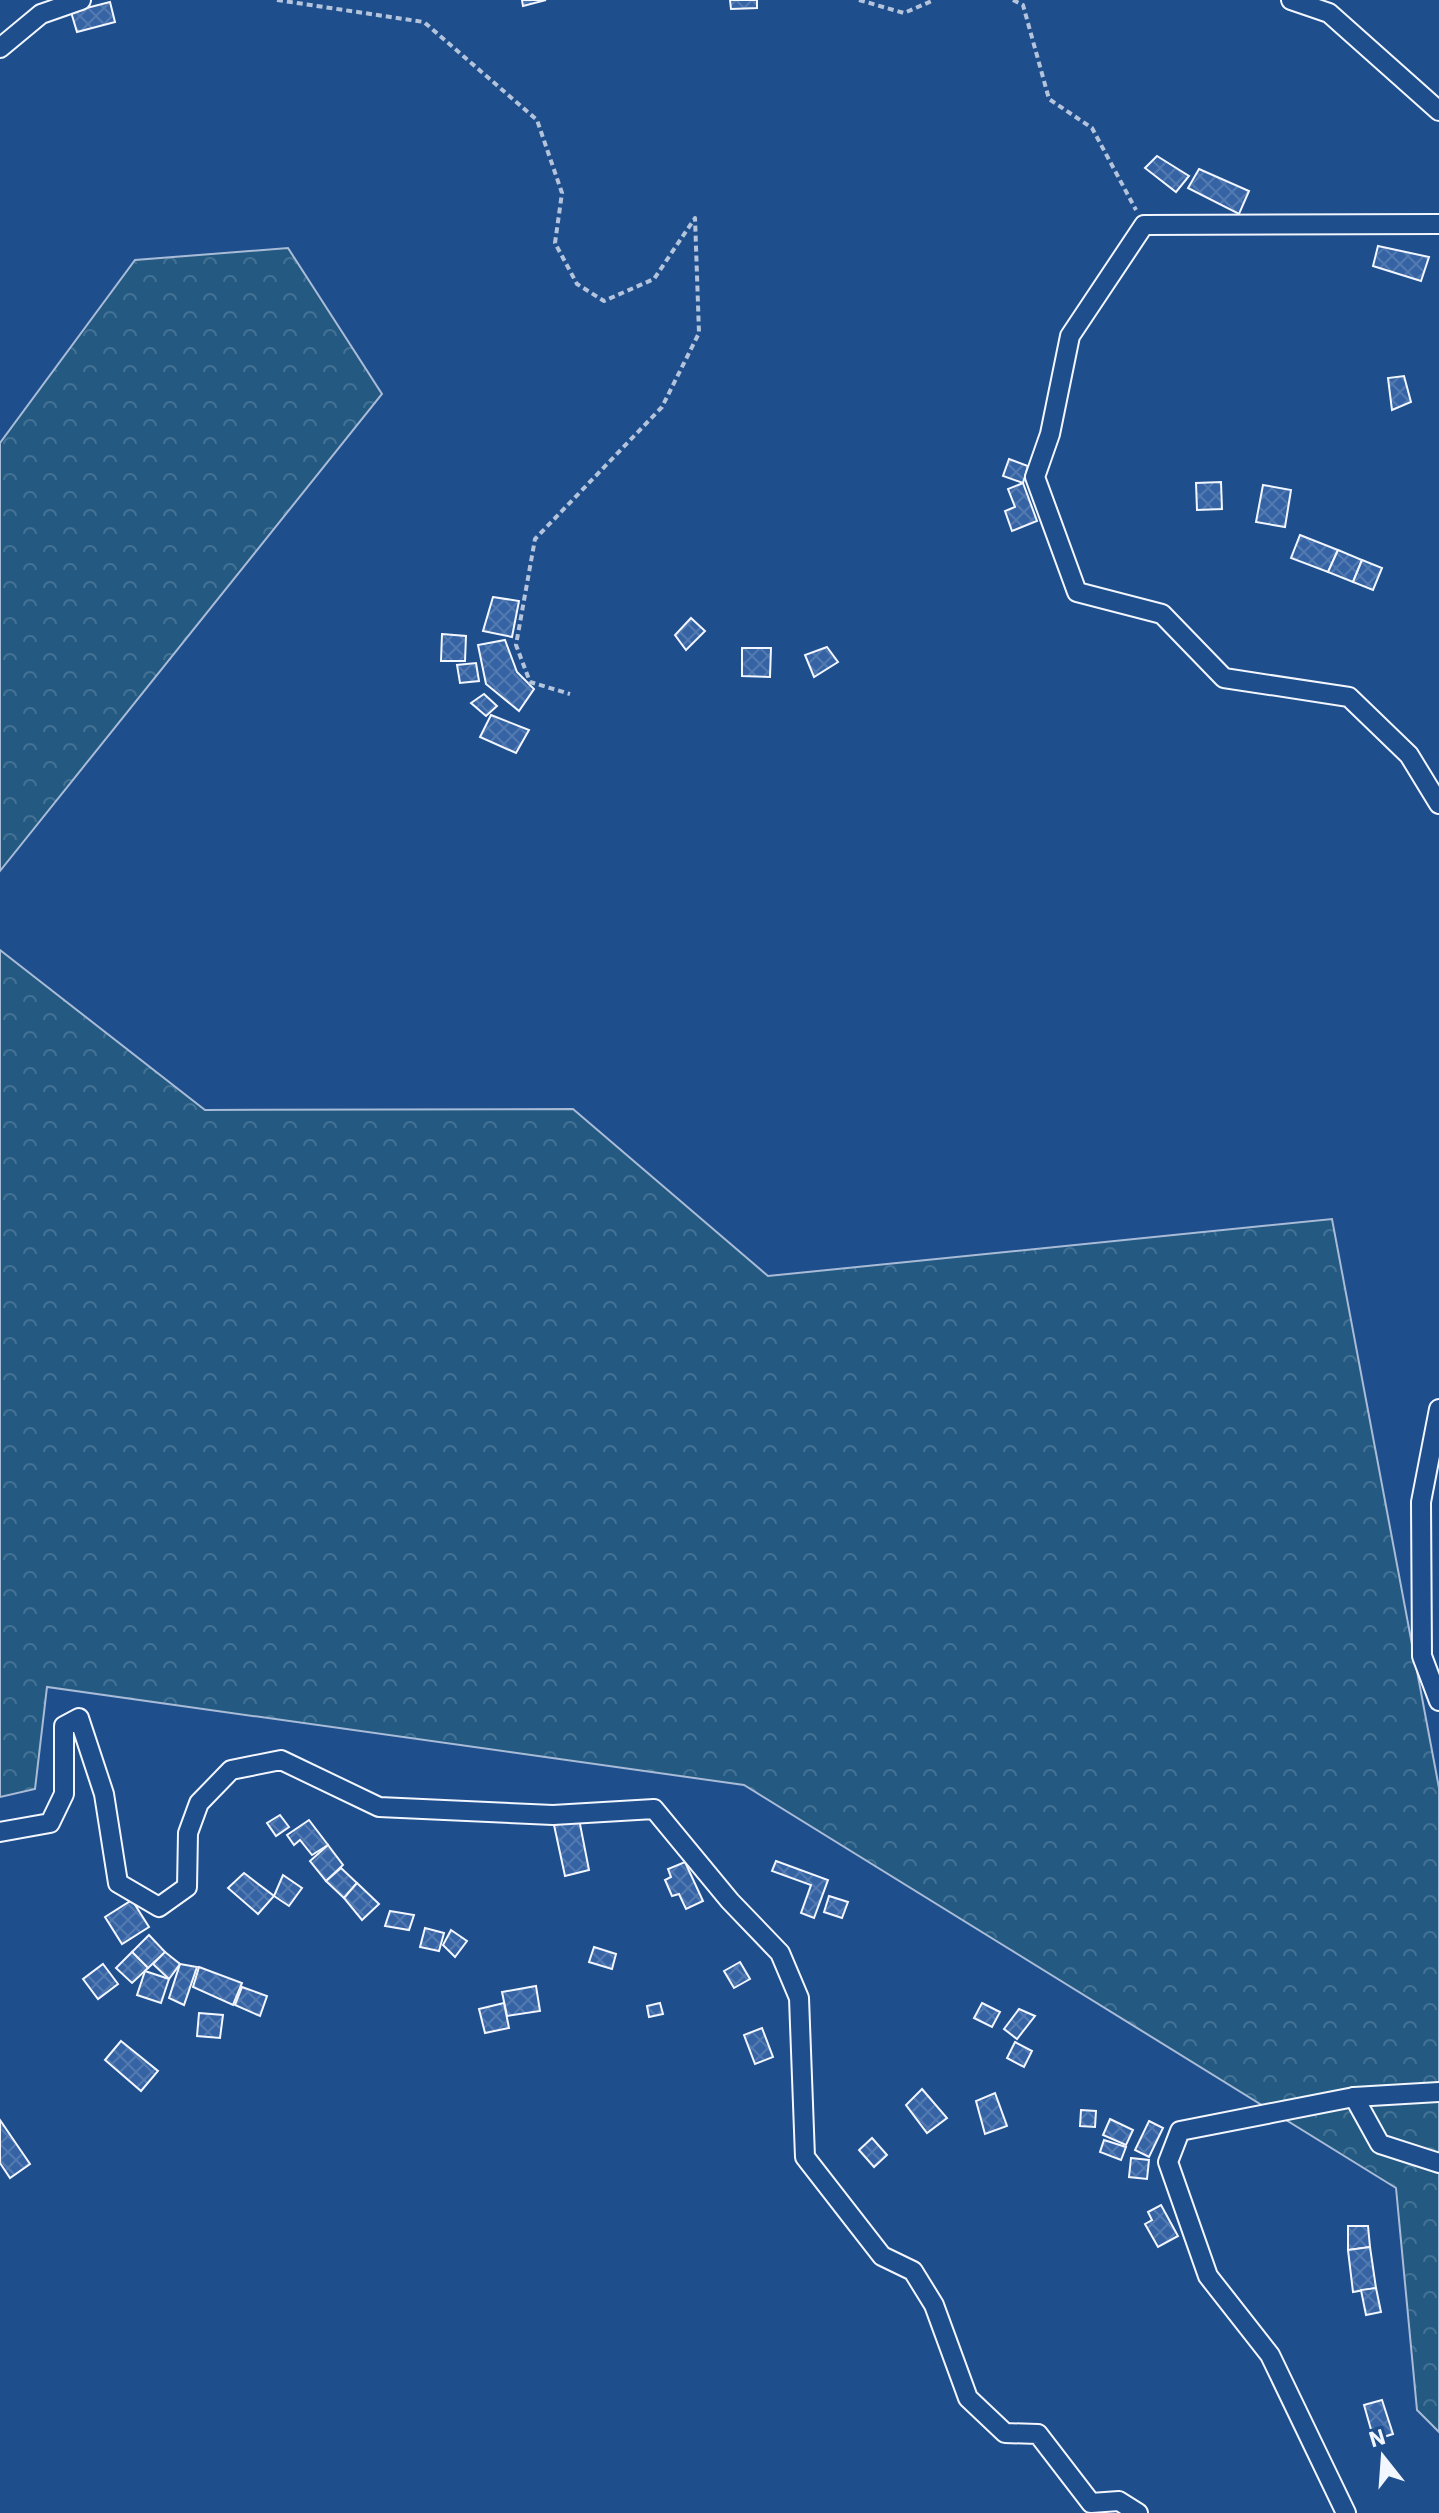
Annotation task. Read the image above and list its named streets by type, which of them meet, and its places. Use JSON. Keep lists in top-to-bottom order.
{
  "north": "top"
}
